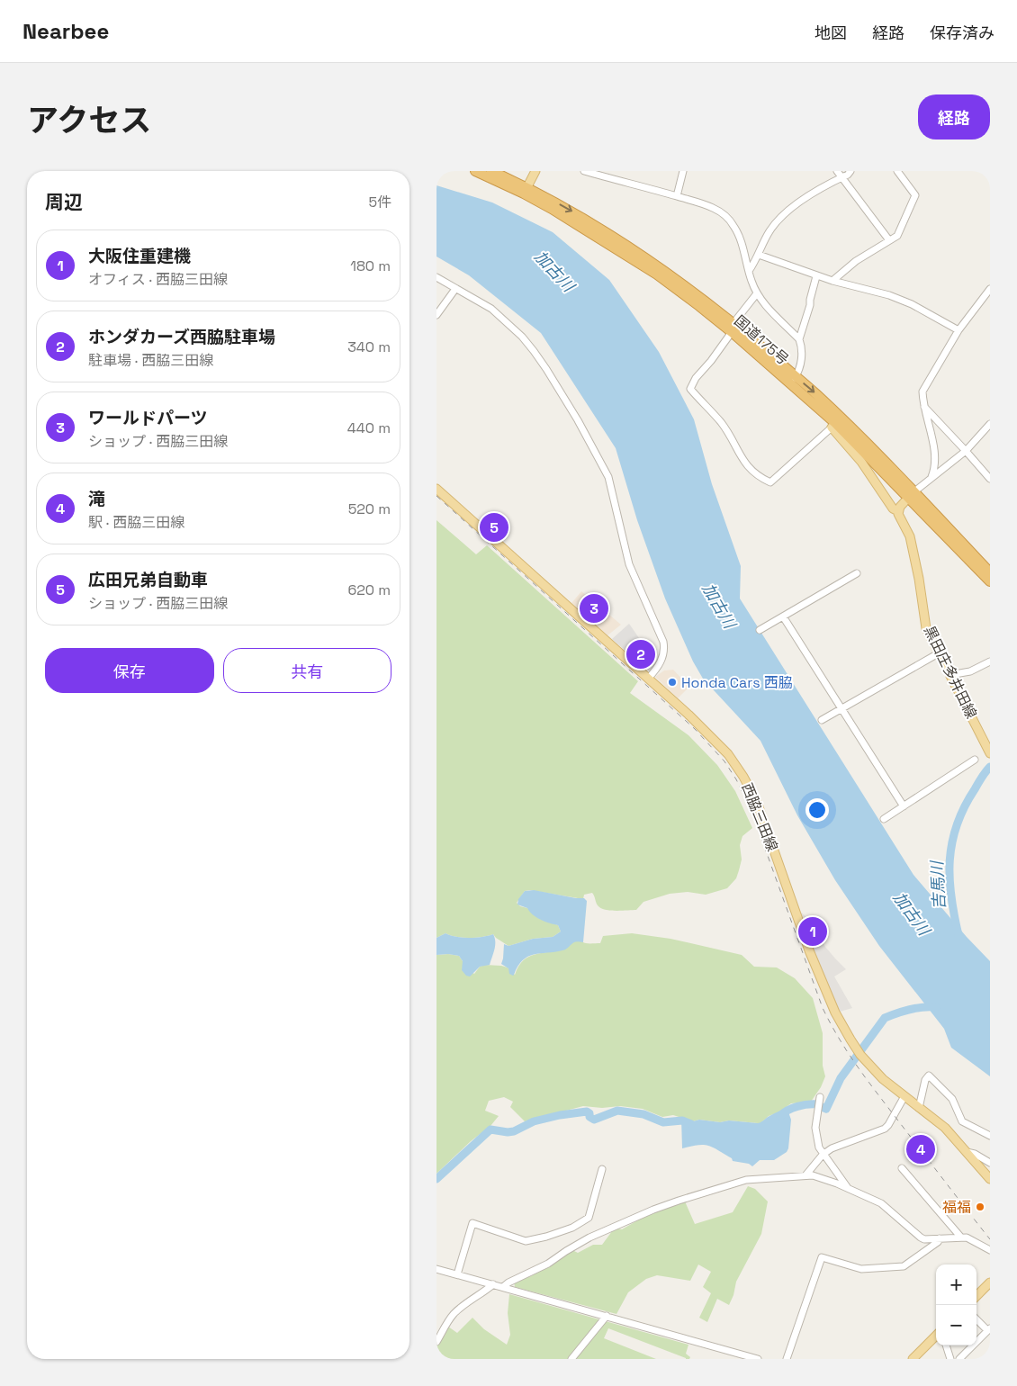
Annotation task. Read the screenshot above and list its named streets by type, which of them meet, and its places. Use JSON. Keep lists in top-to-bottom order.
{
  "streets": {
    "highway": ["国道175号"],
    "main road": ["黒田庄多井田線", "西脇三田線"]
  },
  "crossings": [
    ["国道175号", "黒田庄多井田線"]
  ],
  "water": ["加古川", "吉馬川"],
  "places": ["Honda Cars 西脇", "福福"],
  "page": {
    "header": "Nearbee",
    "nav": ["地図", "経路", "保存済み"],
    "title": "アクセス",
    "buttons": [
      "経路",
      ["保存", "共有"]
    ],
    "heading": ["周辺", "5件"],
    "list": [
      {
        "mark": "1",
        "name": "大阪住重建機",
        "note": "オフィス · 西脇三田線",
        "value": "180 m"
      },
      {
        "mark": "2",
        "name": "ホンダカーズ西脇駐車場",
        "note": "駐車場 · 西脇三田線",
        "value": "340 m"
      },
      {
        "mark": "3",
        "name": "ワールドパーツ",
        "note": "ショップ · 西脇三田線",
        "value": "440 m"
      },
      {
        "mark": "4",
        "name": "滝",
        "note": "駅 · 西脇三田線",
        "value": "520 m"
      },
      {
        "mark": "5",
        "name": "広田兄弟自動車",
        "note": "ショップ · 西脇三田線",
        "value": "620 m"
      }
    ],
    "pins": [
      "5",
      "3",
      "2",
      "1",
      "4"
    ],
    "map_buttons": ["+", "−"]
  }
}
